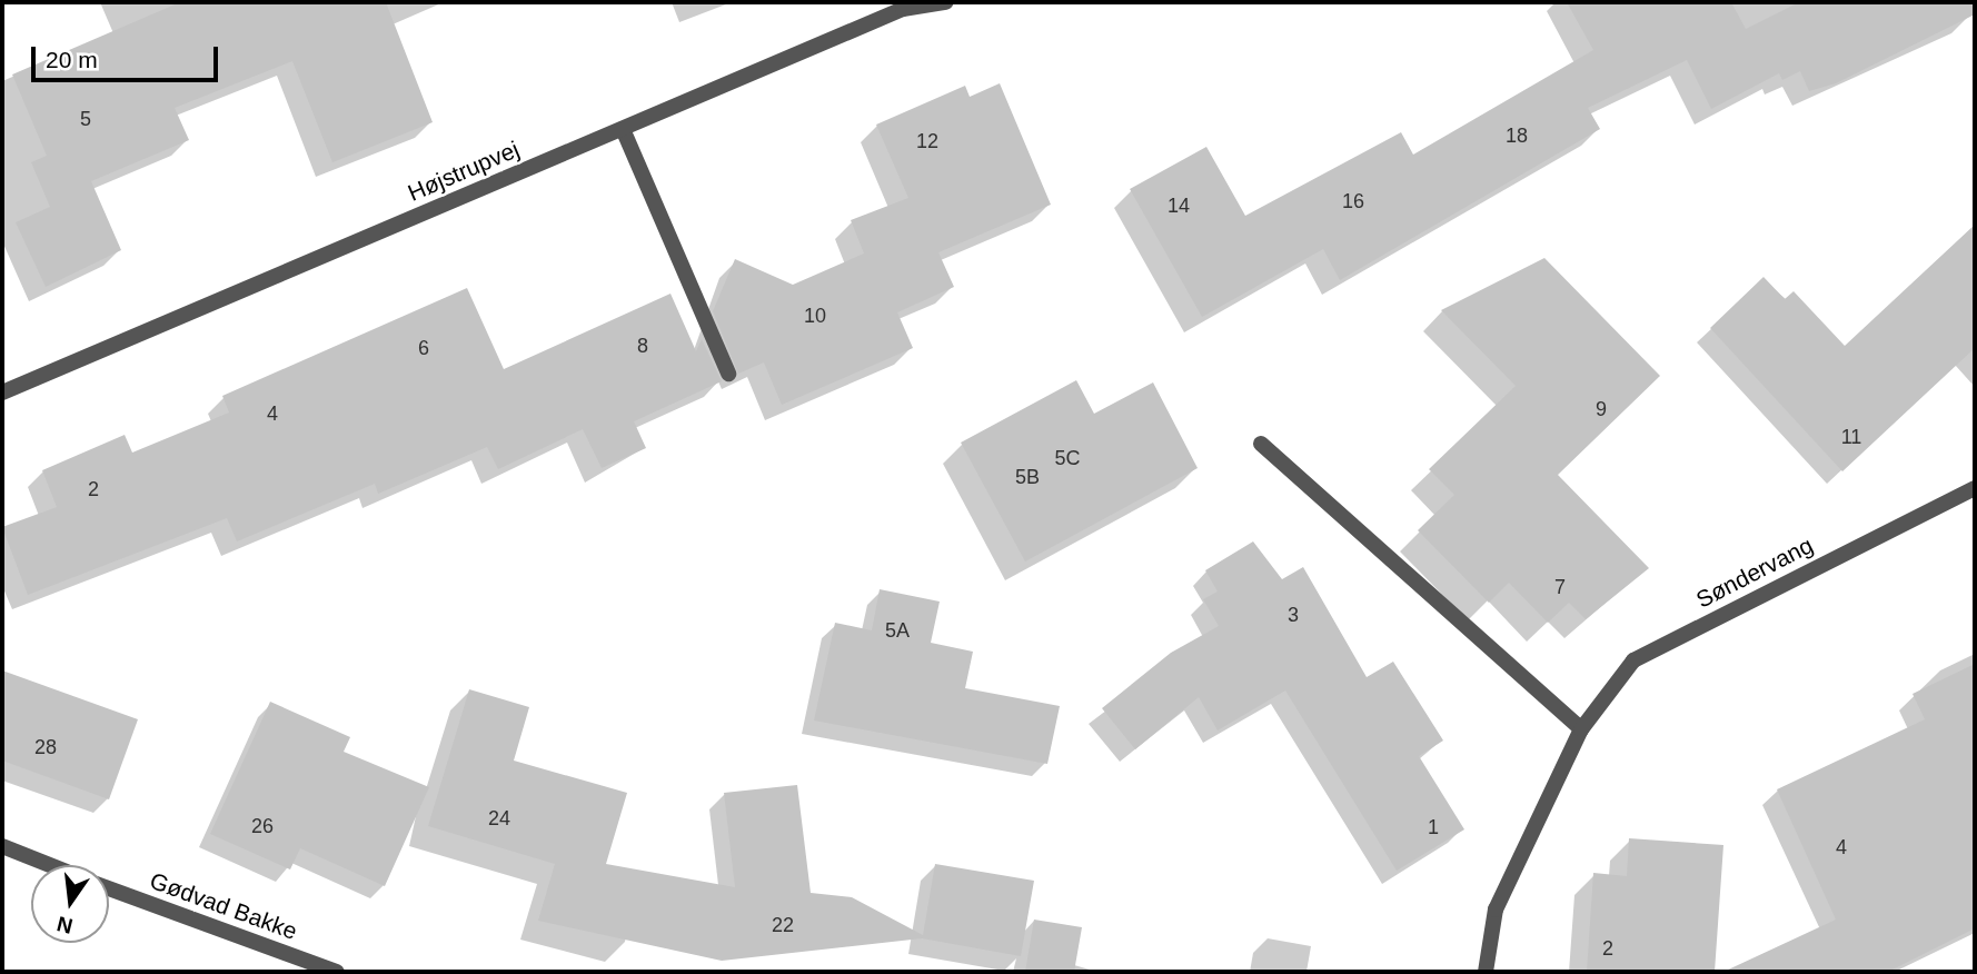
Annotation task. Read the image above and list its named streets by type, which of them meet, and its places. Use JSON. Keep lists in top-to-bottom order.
{
  "streets": {
    "street": ["Højstrupvej", "Søndervang", "Gødvad Bakke"]
  },
  "house_numbers": [
    "5",
    "18",
    "12",
    "16",
    "14",
    "10",
    "8",
    "6",
    "9",
    "4",
    "11",
    "5C",
    "5B",
    "2",
    "7",
    "3",
    "5A",
    "28",
    "24",
    "26",
    "1",
    "4",
    "22",
    "2"
  ],
  "scale_bar": "20 m",
  "north": "bottom"
}
